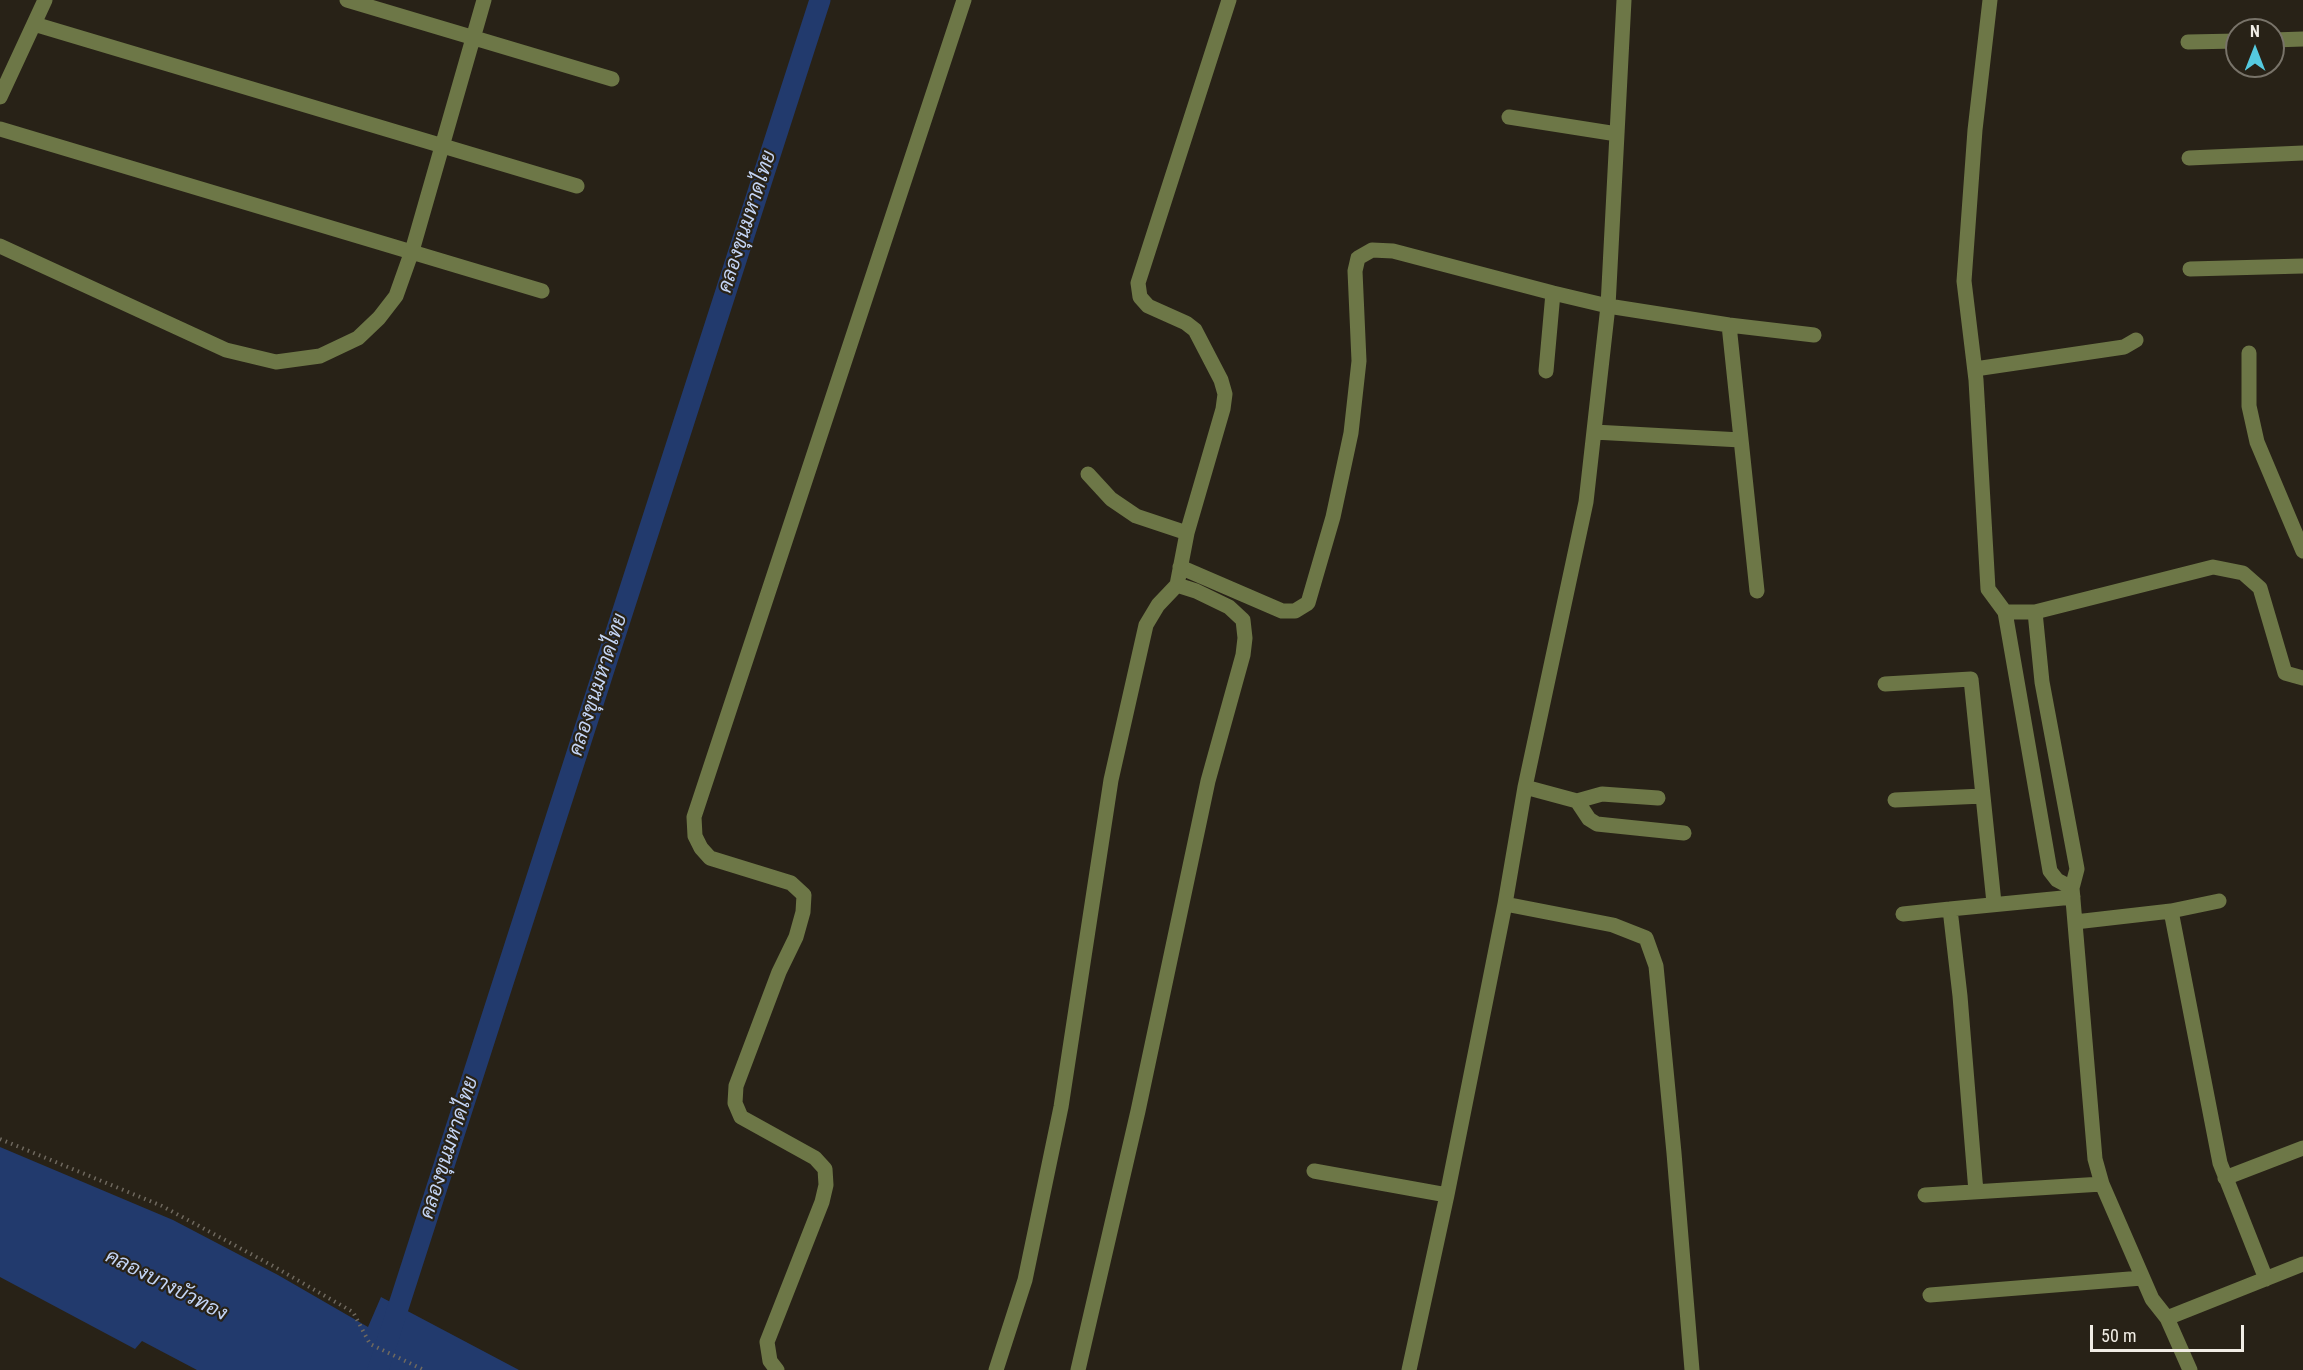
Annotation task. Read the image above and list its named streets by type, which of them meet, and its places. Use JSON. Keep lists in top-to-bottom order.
{
  "water": ["คลองขุนมหาดไทย", "คลองบางบัวทอง"],
  "scale_bar": "50 m",
  "north": "top"
}
